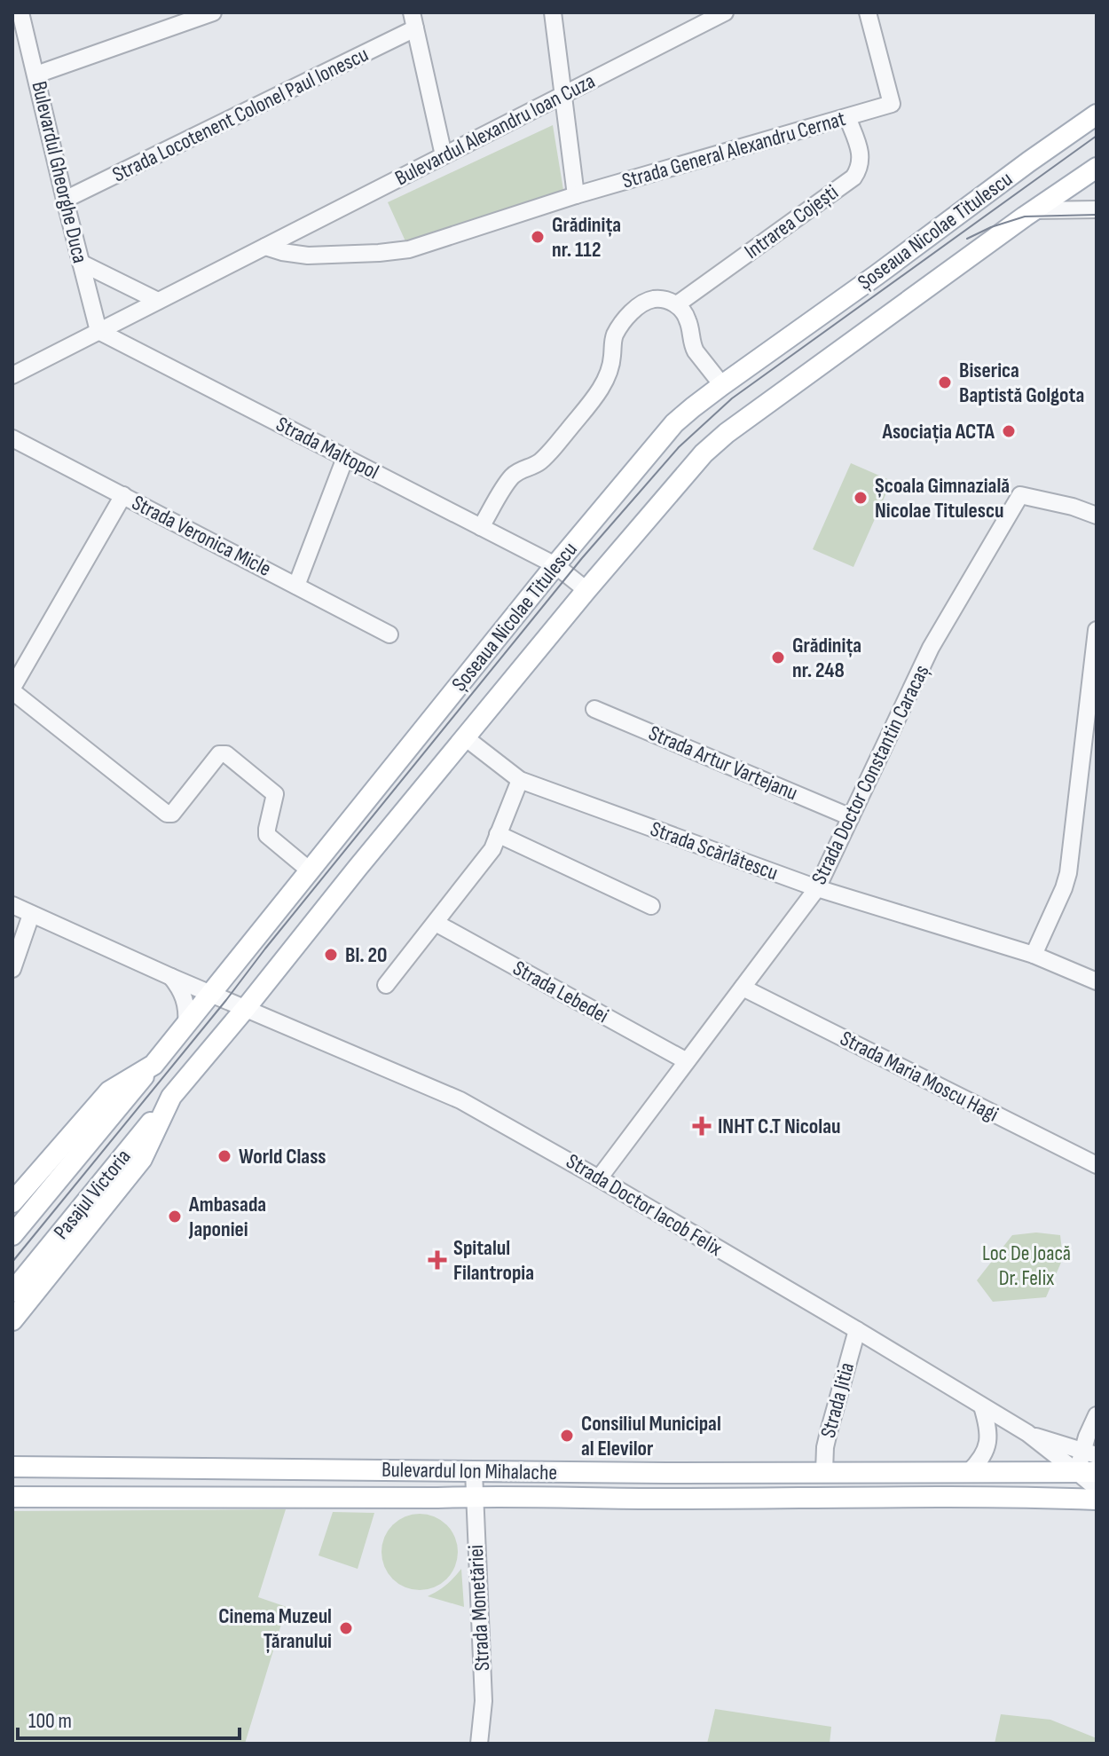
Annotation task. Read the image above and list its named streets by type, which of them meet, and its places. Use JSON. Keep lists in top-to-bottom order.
{
  "streets": {
    "main road": ["Șoseaua Nicolae Titulescu", "Pasajul Victoria", "Bulevardul Ion Mihalache"],
    "street": [
      "Strada Locotenent Colonel Paul Ionescu",
      "Bulevardul Alexandru Ioan Cuza",
      "Strada General Alexandru Cernat",
      "Bulevardul Gheorghe Duca",
      "Intrarea Cojești",
      "Strada Maltopol",
      "Strada Veronica Micle",
      "Strada Artur Vartejanu",
      "Strada Doctor Constantin Caracaș",
      "Strada Scărlătescu",
      "Strada Lebedei",
      "Strada Maria Moscu Hagi",
      "Strada Doctor Iacob Felix",
      "Strada Jitia",
      "Strada Monetăriei"
    ]
  },
  "crossings": [
    ["Strada Locotenent Colonel Paul Ionescu", "Bulevardul Gheorghe Duca"],
    ["Bulevardul Alexandru Ioan Cuza", "Bulevardul Gheorghe Duca"],
    ["Bulevardul Alexandru Ioan Cuza", "Strada Maltopol"],
    ["Strada General Alexandru Cernat", "Intrarea Cojești"],
    ["Bulevardul Gheorghe Duca", "Strada Maltopol"],
    ["Șoseaua Nicolae Titulescu", "Strada Maltopol"],
    ["Șoseaua Nicolae Titulescu", "Strada Scărlătescu"],
    ["Șoseaua Nicolae Titulescu", "Pasajul Victoria"],
    ["Șoseaua Nicolae Titulescu", "Strada Doctor Iacob Felix"],
    ["Strada Artur Vartejanu", "Strada Doctor Constantin Caracaș"],
    ["Strada Doctor Constantin Caracaș", "Strada Scărlătescu"],
    ["Strada Doctor Constantin Caracaș", "Strada Lebedei"],
    ["Strada Doctor Constantin Caracaș", "Strada Maria Moscu Hagi"],
    ["Strada Doctor Constantin Caracaș", "Strada Doctor Iacob Felix"],
    ["Strada Doctor Iacob Felix", "Strada Jitia"],
    ["Strada Doctor Iacob Felix", "Bulevardul Ion Mihalache"],
    ["Strada Jitia", "Bulevardul Ion Mihalache"],
    ["Bulevardul Ion Mihalache", "Strada Monetăriei"]
  ],
  "parks": ["Loc De Joacă Dr. Felix"],
  "places": {
    "other": [
      "Grădinița nr. 112",
      "Biserica Baptistă Golgota",
      "Asociația ACTA",
      "Școala Gimnazială Nicolae Titulescu",
      "Grădinița nr. 248",
      "Bl. 20",
      "World Class",
      "Ambasada Japoniei",
      "Consiliul Municipal al Elevilor",
      "Cinema Muzeul Țăranului"
    ],
    "health": ["INHT C.T Nicolau", "Spitalul Filantropia"]
  },
  "scale_bar": "100 m"
}
